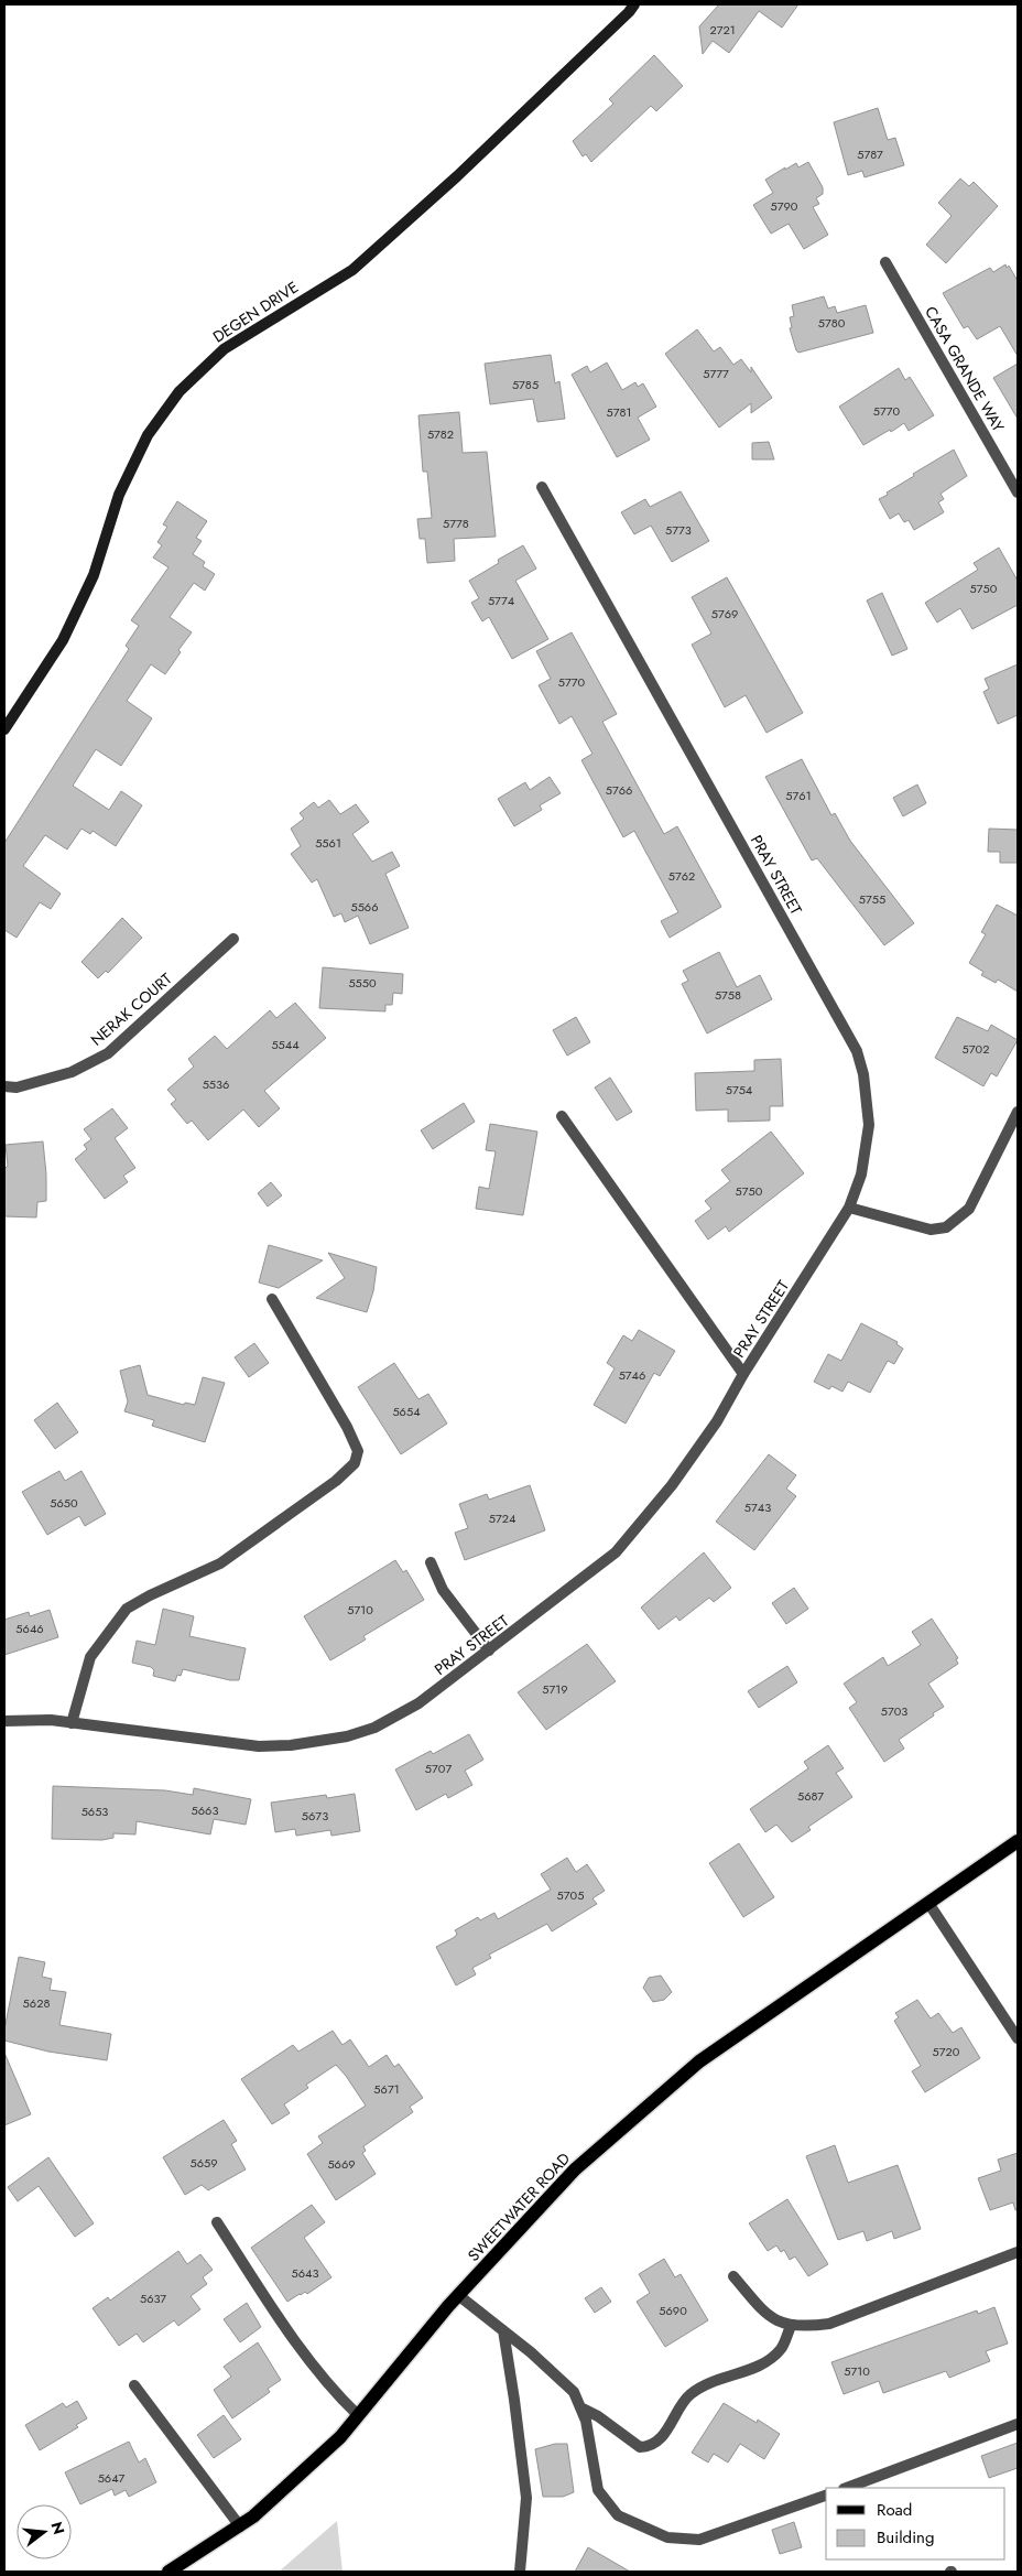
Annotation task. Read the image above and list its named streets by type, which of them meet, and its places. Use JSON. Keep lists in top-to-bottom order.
{
  "streets": {
    "main road": ["SWEETWATER ROAD"],
    "street": [
      "DEGEN DRIVE",
      "CASA GRANDE WAY",
      "PRAY STREET",
      "NERAK COURT"
    ]
  },
  "house_numbers": [
    "2721",
    "5787",
    "5790",
    "5780",
    "5777",
    "5785",
    "5770",
    "5781",
    "5782",
    "5778",
    "5773",
    "5750",
    "5774",
    "5769",
    "5770",
    "5766",
    "5761",
    "5561",
    "5762",
    "5755",
    "5566",
    "5550",
    "5758",
    "5544",
    "5702",
    "5536",
    "5754",
    "5750",
    "5746",
    "5654",
    "5650",
    "5743",
    "5724",
    "5710",
    "5646",
    "5719",
    "5703",
    "5707",
    "5687",
    "5663",
    "5653",
    "5673",
    "5705",
    "5628",
    "5720",
    "5671",
    "5659",
    "5669",
    "5643",
    "5637",
    "5690",
    "5710",
    "5647"
  ],
  "legend": ["Road", "Building"],
  "north": "right"
}
